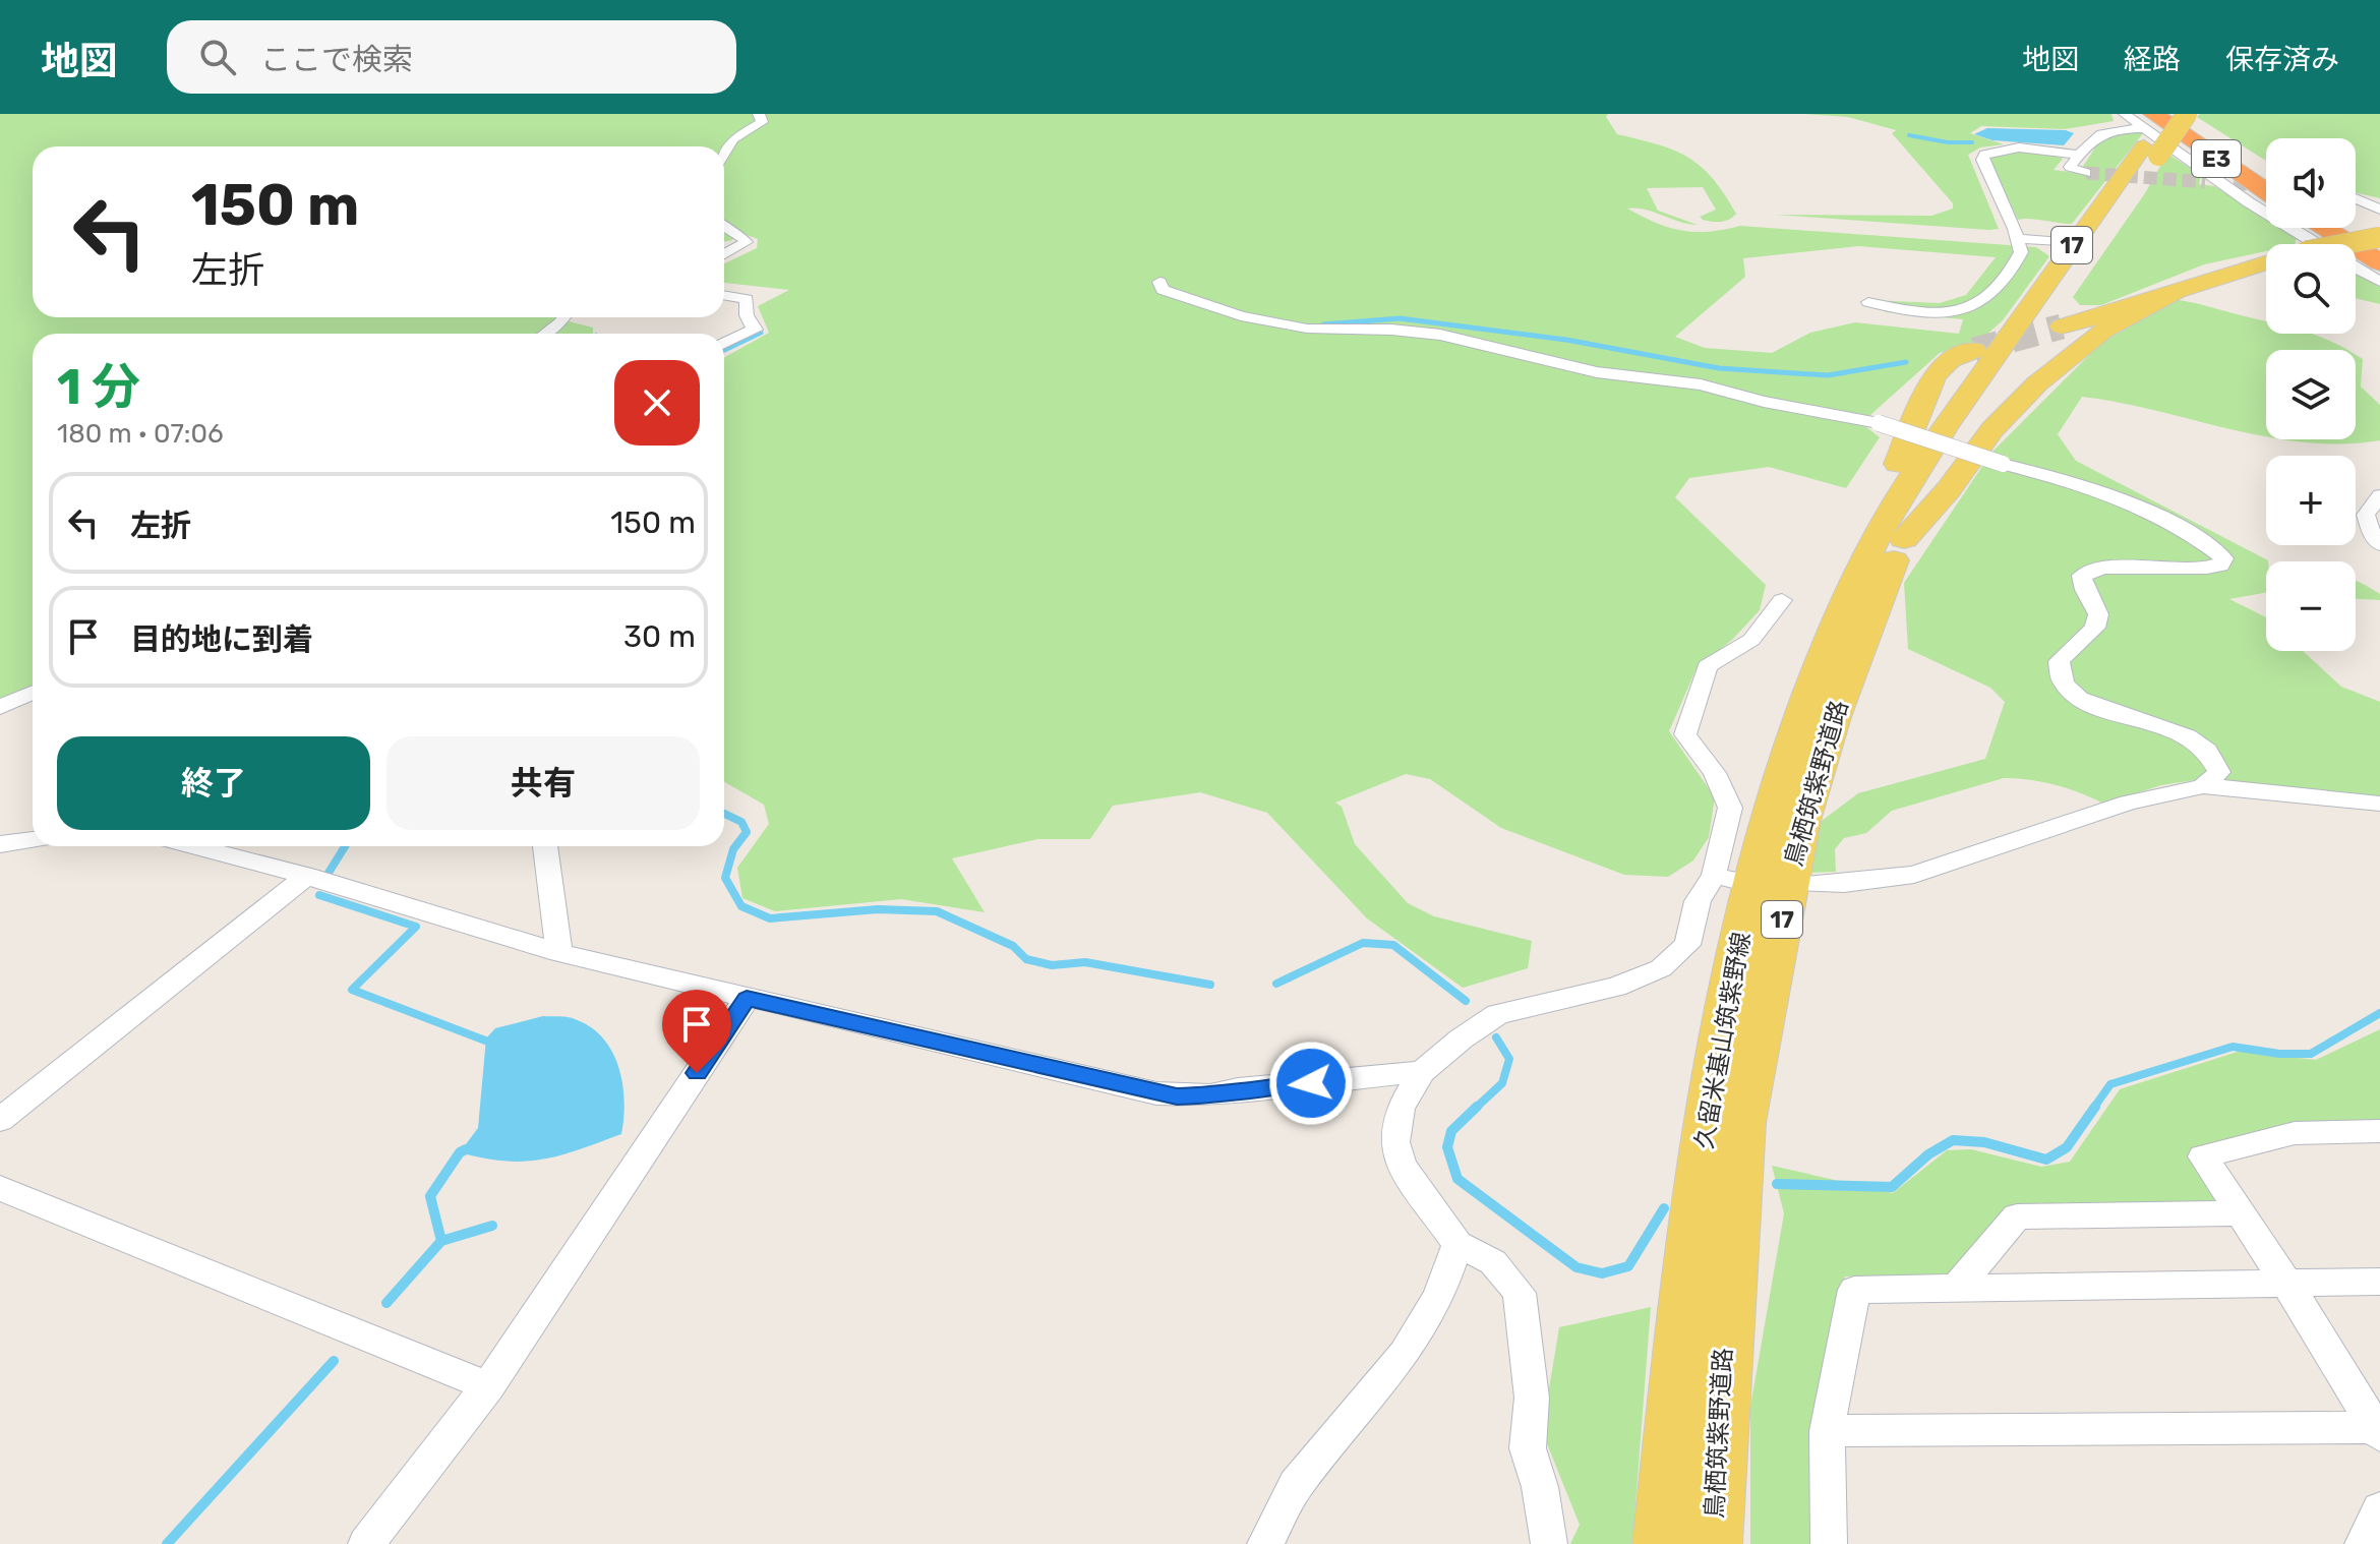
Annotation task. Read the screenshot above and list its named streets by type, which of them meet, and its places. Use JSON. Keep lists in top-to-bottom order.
{
  "streets": {
    "highway": ["E3"],
    "main road": ["17", "鳥栖筑紫野道路", "久留米基山筑紫野線"]
  },
  "crossings": [
    ["E3", "鳥栖筑紫野道路"],
    ["17", "鳥栖筑紫野道路"],
    ["17", "久留米基山筑紫野線"],
    ["鳥栖筑紫野道路", "久留米基山筑紫野線"]
  ],
  "page": {
    "header": "地図",
    "search": "ここで検索",
    "nav": ["地図", "経路", "保存済み"],
    "map_buttons": ["+", "−"],
    "turn": ["150 m", "左折"],
    "heading": ["1 分", "180 m · 07:06"],
    "list": [
      {
        "name": "左折",
        "value": "150 m"
      },
      {
        "name": "目的地に到着",
        "value": "30 m"
      }
    ],
    "buttons": ["終了", "共有"]
  }
}
